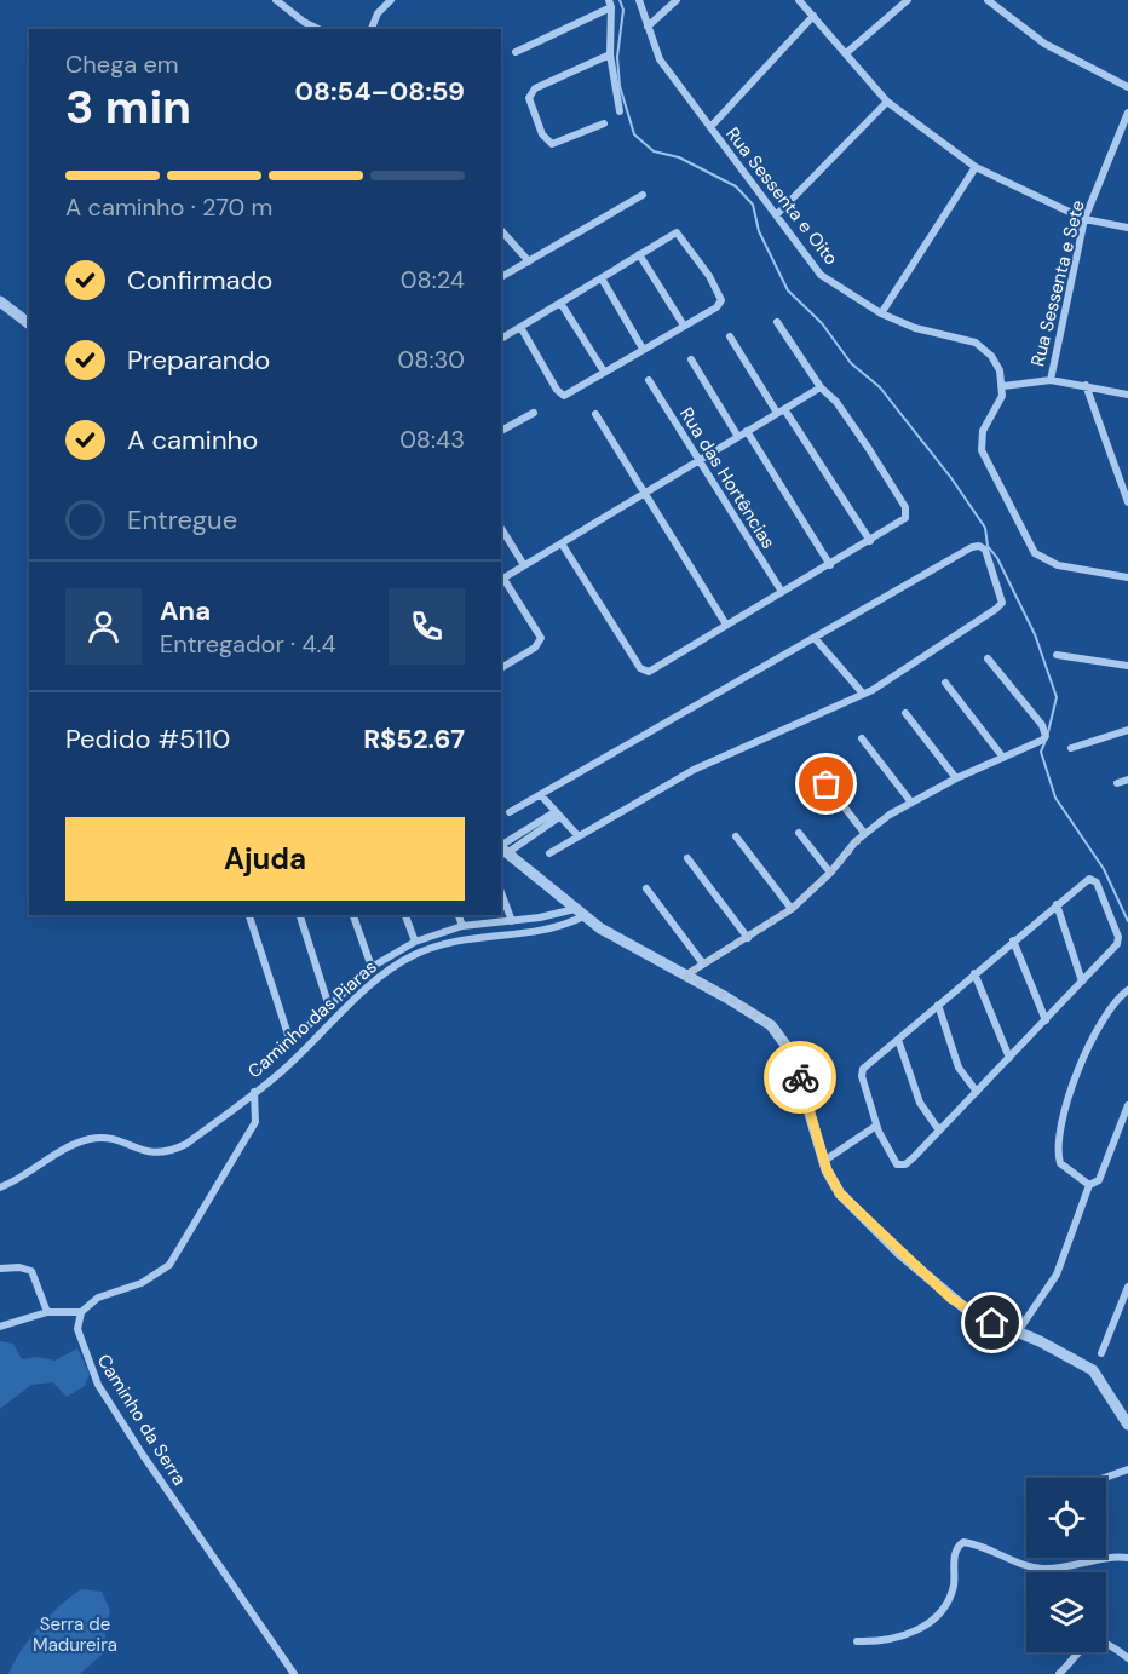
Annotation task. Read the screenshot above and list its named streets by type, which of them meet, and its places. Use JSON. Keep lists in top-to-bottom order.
{
  "streets": {
    "street": [
      "Rua Sessenta e Oito",
      "Rua Sessenta e Sete",
      "Rua das Hortências",
      "Caminho das Piaras",
      "Caminho da Serra"
    ]
  },
  "parks": ["Serra de Madureira"],
  "page": {
    "heading": ["3 min", "Chega em", "08:54–08:59"],
    "panel": [
      "Ana",
      "Entregador · 4.4",
      "Pedido #5110",
      "R$52.67"
    ],
    "bar": "A caminho · 270 m",
    "list": [
      ["Confirmado", "08:24"],
      ["Preparando", "08:30"],
      ["A caminho", "08:43"],
      "Entregue"
    ],
    "buttons": "Ajuda"
  }
}
